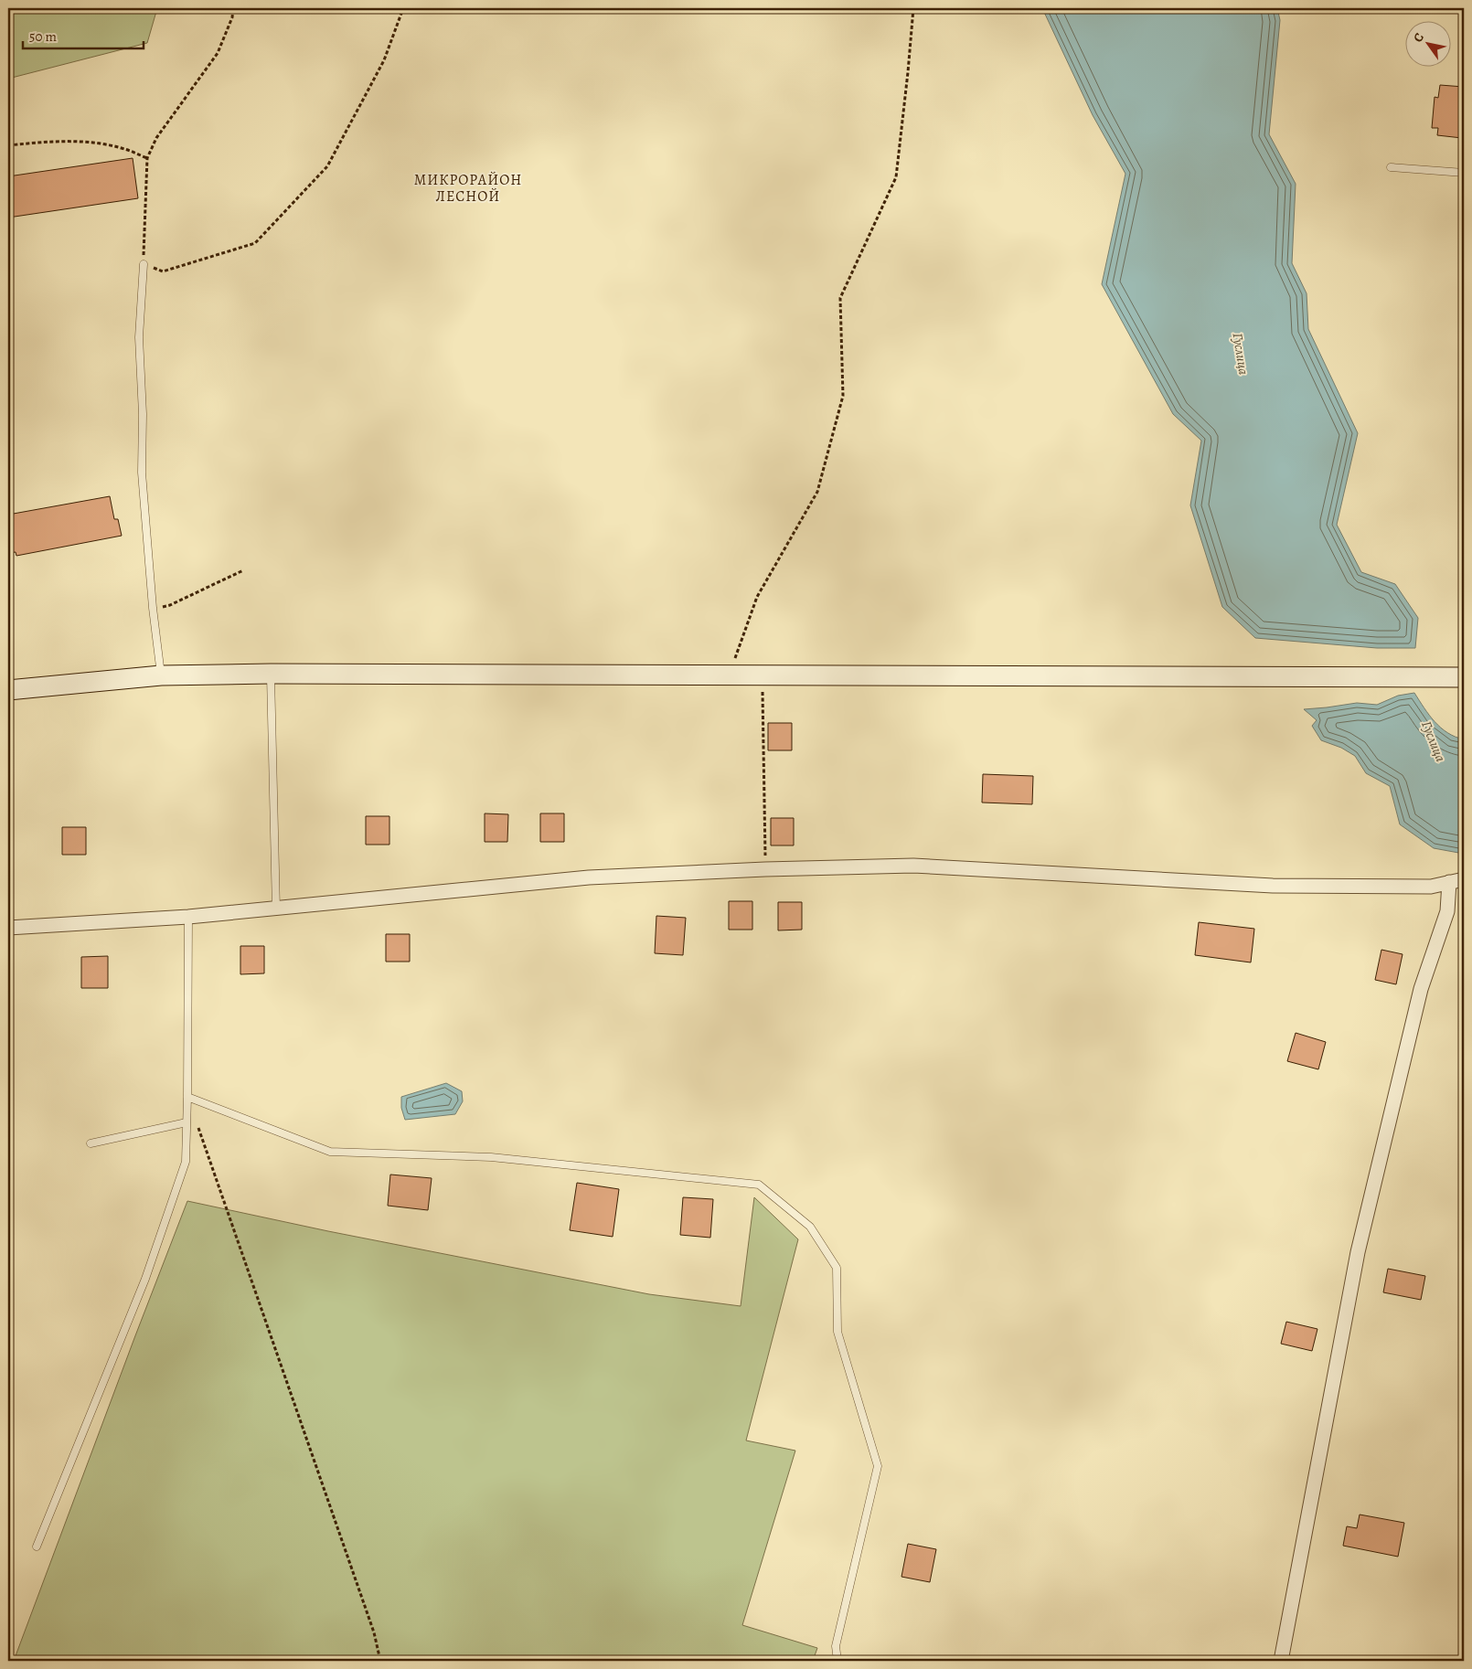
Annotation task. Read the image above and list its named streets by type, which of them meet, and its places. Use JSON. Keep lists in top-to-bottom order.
{
  "districts": ["МИКРОРАЙОН ЛЕСНОЙ"],
  "water": ["Гуслица"],
  "scale_bar": "50 m",
  "north": "top left"
}
